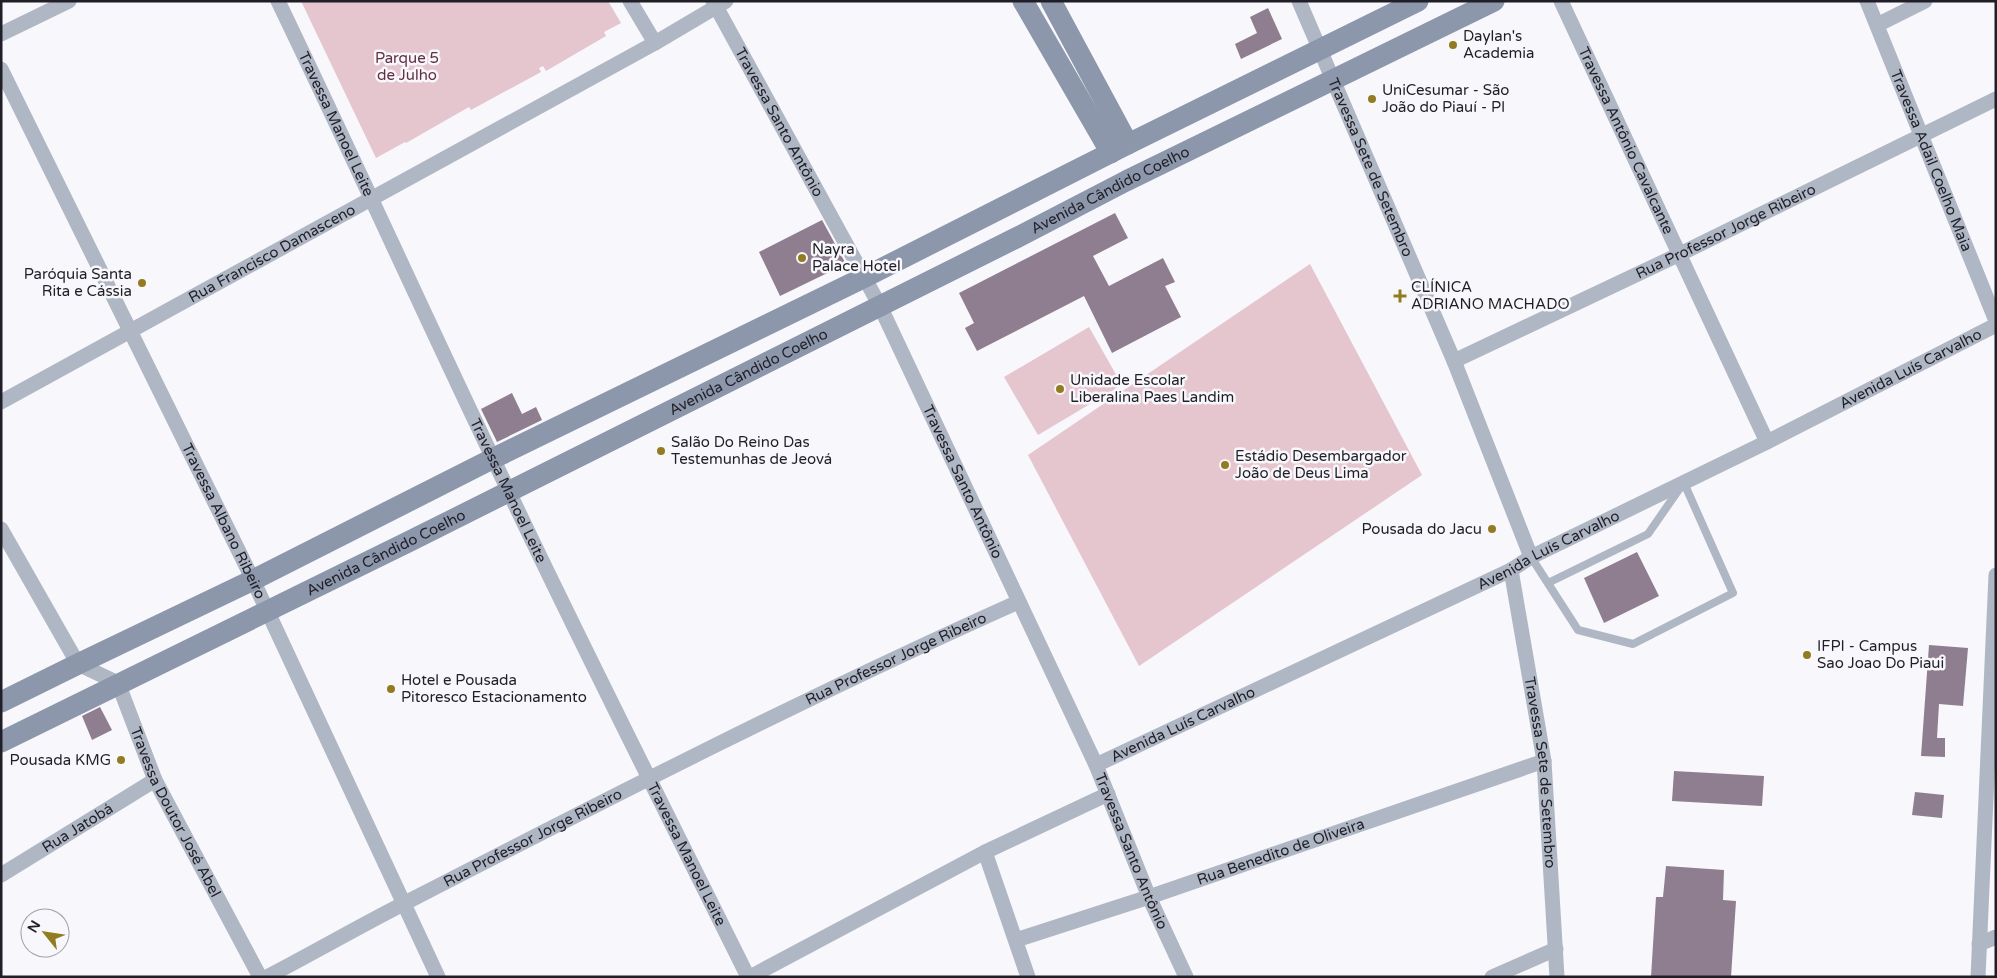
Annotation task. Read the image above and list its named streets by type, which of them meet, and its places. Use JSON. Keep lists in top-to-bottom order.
{
  "streets": {
    "main road": ["Avenida Cândido Coelho"],
    "street": [
      "Travessa Santo Antônio",
      "Travessa Manoel Leite",
      "Travessa Antônio Cavalcante",
      "Travessa Adail Coelho Maia",
      "Travessa Sete de Setembro",
      "Rua Professor Jorge Ribeiro",
      "Rua Francisco Damasceno",
      "Avenida Luís Carvalho",
      "Travessa Albano Ribeiro",
      "Travessa Doutor José Abel",
      "Rua Jatobá",
      "Rua Benedito de Oliveira"
    ]
  },
  "crossings": [
    ["Travessa Santo Antônio", "Avenida Cândido Coelho"],
    ["Travessa Santo Antônio", "Rua Professor Jorge Ribeiro"],
    ["Travessa Santo Antônio", "Rua Francisco Damasceno"],
    ["Travessa Santo Antônio", "Avenida Luís Carvalho"],
    ["Travessa Santo Antônio", "Rua Benedito de Oliveira"],
    ["Travessa Manoel Leite", "Avenida Cândido Coelho"],
    ["Travessa Manoel Leite", "Rua Professor Jorge Ribeiro"],
    ["Travessa Manoel Leite", "Rua Francisco Damasceno"],
    ["Travessa Antônio Cavalcante", "Rua Professor Jorge Ribeiro"],
    ["Travessa Antônio Cavalcante", "Avenida Luís Carvalho"],
    ["Travessa Adail Coelho Maia", "Rua Professor Jorge Ribeiro"],
    ["Travessa Sete de Setembro", "Avenida Cândido Coelho"],
    ["Travessa Sete de Setembro", "Rua Professor Jorge Ribeiro"],
    ["Travessa Sete de Setembro", "Avenida Luís Carvalho"],
    ["Travessa Sete de Setembro", "Rua Benedito de Oliveira"],
    ["Avenida Cândido Coelho", "Travessa Albano Ribeiro"],
    ["Avenida Cândido Coelho", "Travessa Doutor José Abel"],
    ["Rua Professor Jorge Ribeiro", "Travessa Albano Ribeiro"],
    ["Rua Francisco Damasceno", "Travessa Albano Ribeiro"],
    ["Travessa Doutor José Abel", "Rua Jatobá"]
  ],
  "parks": ["Parque 5 de Julho"],
  "places": {
    "other": [
      "Daylan's Academia",
      "UniCesumar - São João do Piauí - PI",
      "Nayra Palace Hotel",
      "Paróquia Santa Rita e Cássia",
      "Unidade Escolar Liberalina Paes Landim",
      "Salão Do Reino Das Testemunhas de Jeová",
      "Estádio Desembargador João de Deus Lima",
      "Pousada do Jacu",
      "IFPI - Campus Sao Joao Do Piaui",
      "Hotel e Pousada Pitoresco Estacionamento",
      "Pousada KMG"
    ],
    "health": ["CLÍNICA ADRIANO MACHADO"]
  },
  "north": "top left"
}
